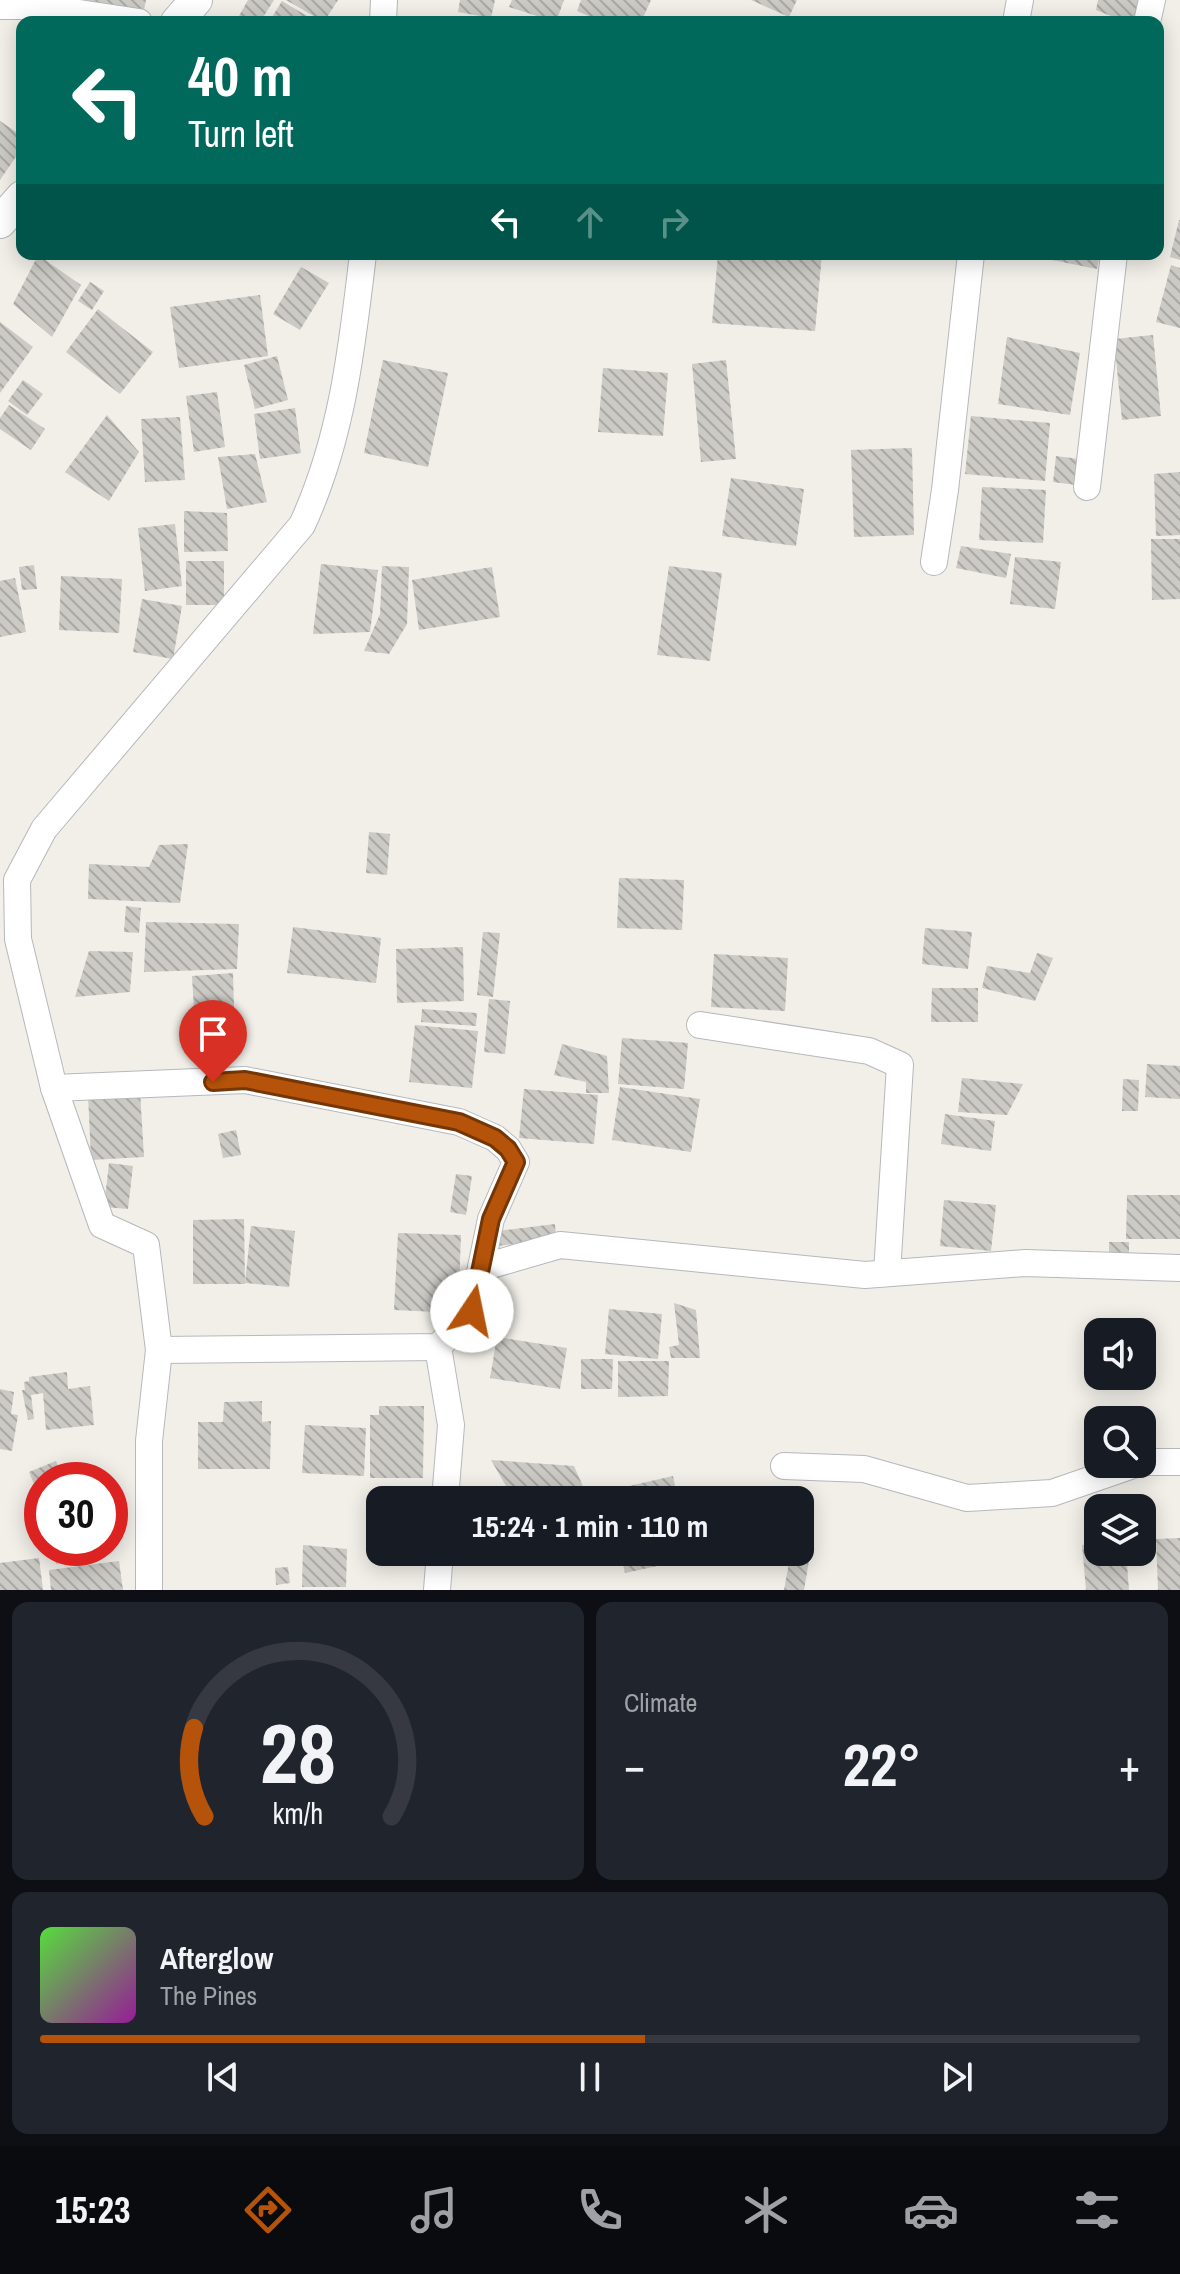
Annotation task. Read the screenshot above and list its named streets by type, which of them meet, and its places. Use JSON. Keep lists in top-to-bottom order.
{
  "page": {
    "turn": ["40 m", "Turn left"],
    "limit": "30",
    "trip": "15:24 · 1 min · 110 m",
    "tile": "Climate",
    "heat": ["−", "22°", "+"],
    "song": ["Afterglow", "The Pines"],
    "tabs": "15:23",
    "gauge": ["28", "km/h"]
  }
}
